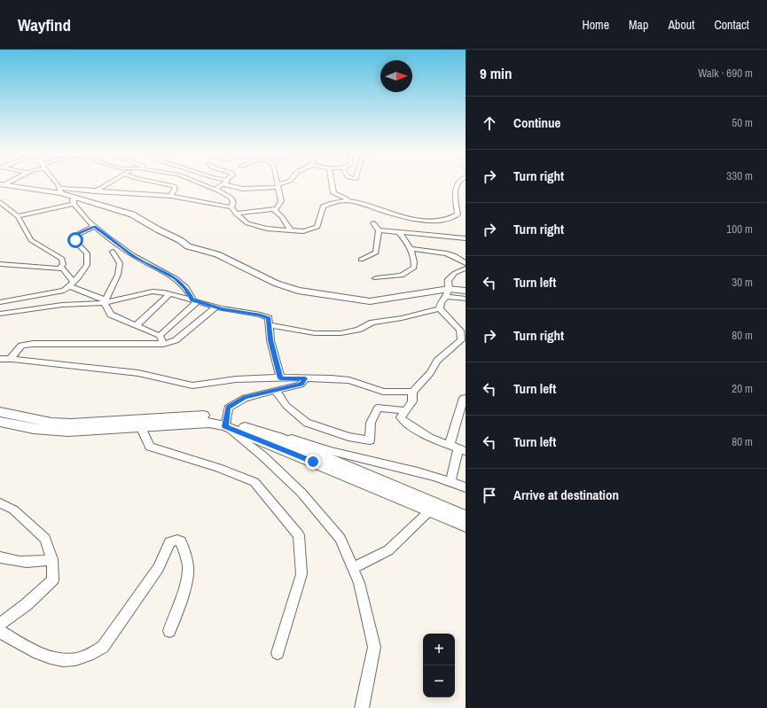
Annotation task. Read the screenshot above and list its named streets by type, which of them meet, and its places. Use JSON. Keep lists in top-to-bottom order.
{
  "north": "right",
  "page": {
    "header": "Wayfind",
    "nav": [
      "Home",
      "Map",
      "About",
      "Contact"
    ],
    "heading": ["9 min", "Walk · 690 m"],
    "list": [
      ["Continue", "50 m"],
      ["Turn right", "330 m"],
      ["Turn right", "100 m"],
      ["Turn left", "30 m"],
      ["Turn right", "80 m"],
      ["Turn left", "20 m"],
      ["Turn left", "80 m"],
      "Arrive at destination"
    ],
    "map_buttons": ["+", "−"]
  }
}
